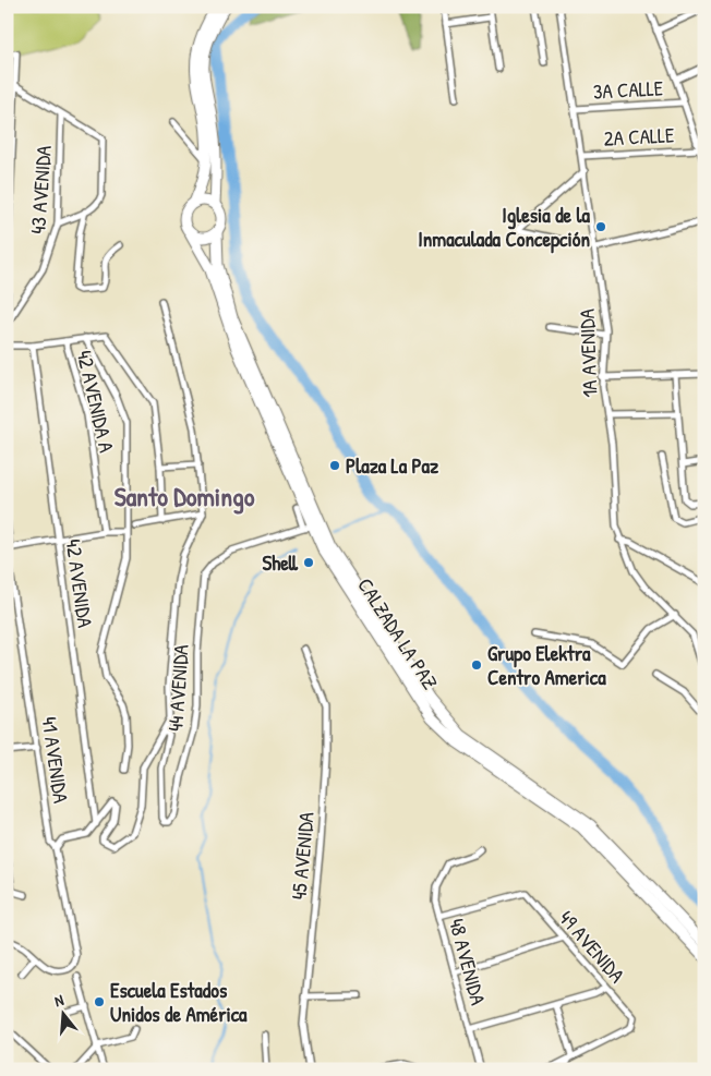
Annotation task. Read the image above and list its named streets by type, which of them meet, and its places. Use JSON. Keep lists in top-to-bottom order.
{
  "streets": {
    "main road": ["CALZADA LA PAZ"],
    "street": [
      "3A CALLE",
      "2A CALLE",
      "43 AVENIDA",
      "1A AVENIDA",
      "42 AVENIDA A",
      "42 AVENIDA",
      "44 AVENIDA",
      "41 AVENIDA",
      "45 AVENIDA",
      "49 AVENIDA",
      "48 AVENIDA"
    ]
  },
  "crossings": [
    ["3A CALLE", "1A AVENIDA"],
    ["2A CALLE", "1A AVENIDA"],
    ["42 AVENIDA", "44 AVENIDA"],
    ["CALZADA LA PAZ", "44 AVENIDA"],
    ["49 AVENIDA", "48 AVENIDA"]
  ],
  "districts": ["Santo Domingo"],
  "places": [
    "Iglesia de la Inmaculada Concepción",
    "Plaza La Paz",
    "Shell",
    "Grupo Elektra Centro America",
    "Escuela Estados Unidos de América"
  ],
  "north": "top"
}
